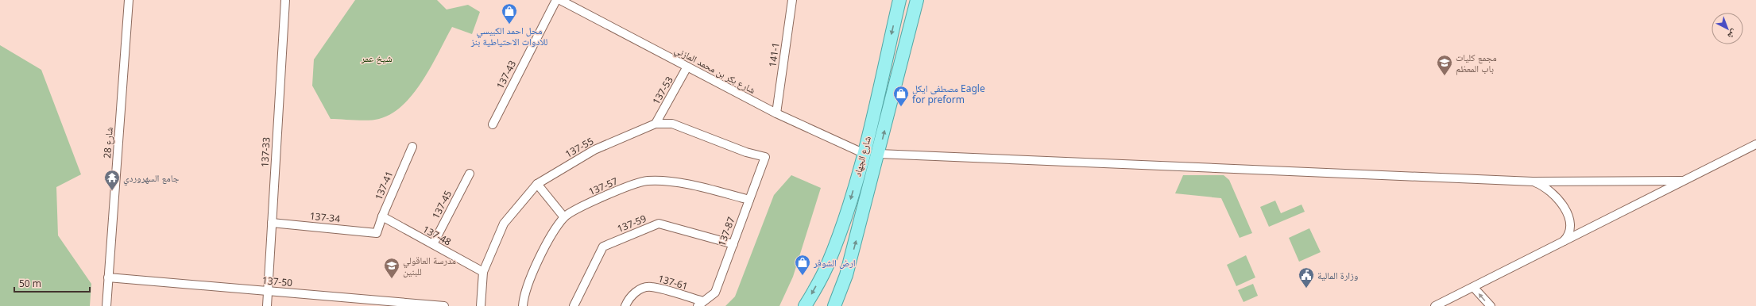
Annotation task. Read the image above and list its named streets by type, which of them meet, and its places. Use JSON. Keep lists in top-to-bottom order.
{
  "streets": {
    "main road": ["شارع الجهاد"],
    "street": [
      "141-1",
      "شارع بكر بن محمد المازني",
      "137-43",
      "137-53",
      "شارع 28",
      "137-55",
      "137-33",
      "137-41",
      "137-57",
      "137-45",
      "137-34",
      "137-59",
      "137-87",
      "137-48",
      "137-50",
      "137-61"
    ]
  },
  "crossings": [
    ["141-1", "شارع بكر بن محمد المازني"],
    ["شارع بكر بن محمد المازني", "137-53"],
    ["شارع بكر بن محمد المازني", "شارع الجهاد"],
    ["137-53", "137-55"],
    ["شارع 28", "137-50"],
    ["137-55", "137-87"],
    ["137-55", "137-48"],
    ["137-33", "137-34"],
    ["137-33", "137-50"],
    ["137-41", "137-34"],
    ["137-41", "137-48"],
    ["137-57", "137-87"],
    ["137-45", "137-48"],
    ["137-59", "137-87"],
    ["137-87", "137-61"]
  ],
  "parks": ["شيخ عمر"],
  "places": {
    "shop": ["محل احمد الكبيسي للادوات الاحتياطية بنز", "مصطفى ايكل Eagle for preform", "ارض الشوفر"],
    "school or university": ["مجمع كليات باب المعظم", "مدرسة العاقولي للبنين"],
    "temple": ["جامع السهروردي"],
    "public building": ["وزارة المالية"]
  },
  "scale_bar": "50 m",
  "north": "bottom right"
}
